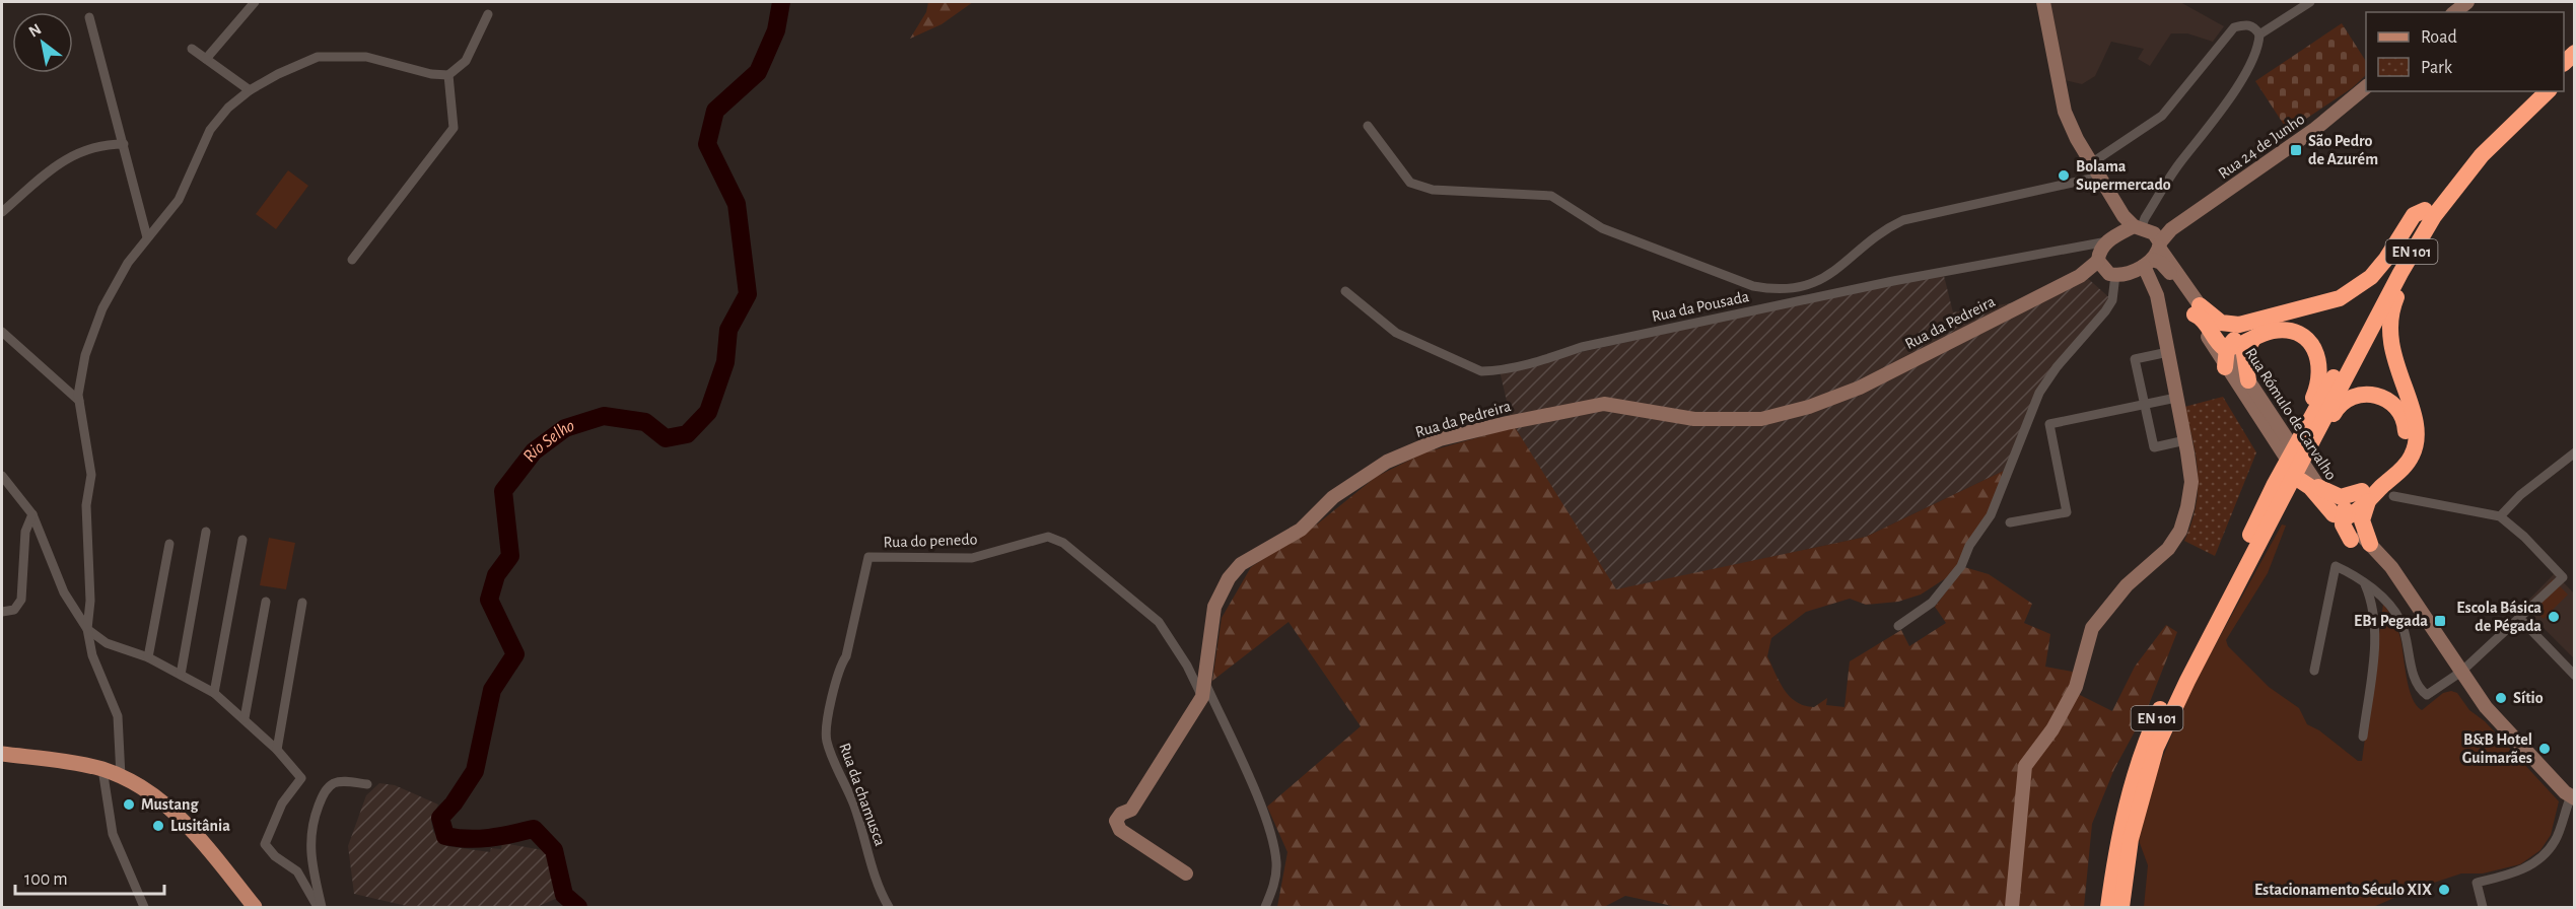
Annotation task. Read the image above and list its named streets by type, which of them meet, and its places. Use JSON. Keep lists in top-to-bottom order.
{
  "streets": {
    "highway": ["EN 101"],
    "street": [
      "Rua 24 de Junho",
      "Rua da Pousada",
      "Rua da Pedreira",
      "Rua Rómulo de Carvalho",
      "Rua do penedo",
      "Rua da chamusca"
    ]
  },
  "crossings": [
    ["Rua 24 de Junho", "Rua Rómulo de Carvalho"],
    ["Rua da Pedreira", "Rua do penedo"],
    ["Rua do penedo", "Rua da chamusca"]
  ],
  "water": ["Rio Selho"],
  "places": {
    "transit": ["São Pedro de Azurém", "EB1 Pegada"],
    "other": [
      "Bolama Supermercado",
      "Escola Básica de Pégada",
      "Sítio",
      "B&B Hotel Guimarães",
      "Mustang",
      "Lusitânia",
      "Estacionamento Século XIX"
    ]
  },
  "legend": ["Road", "Park"],
  "scale_bar": "100 m",
  "north": "top left"
}
